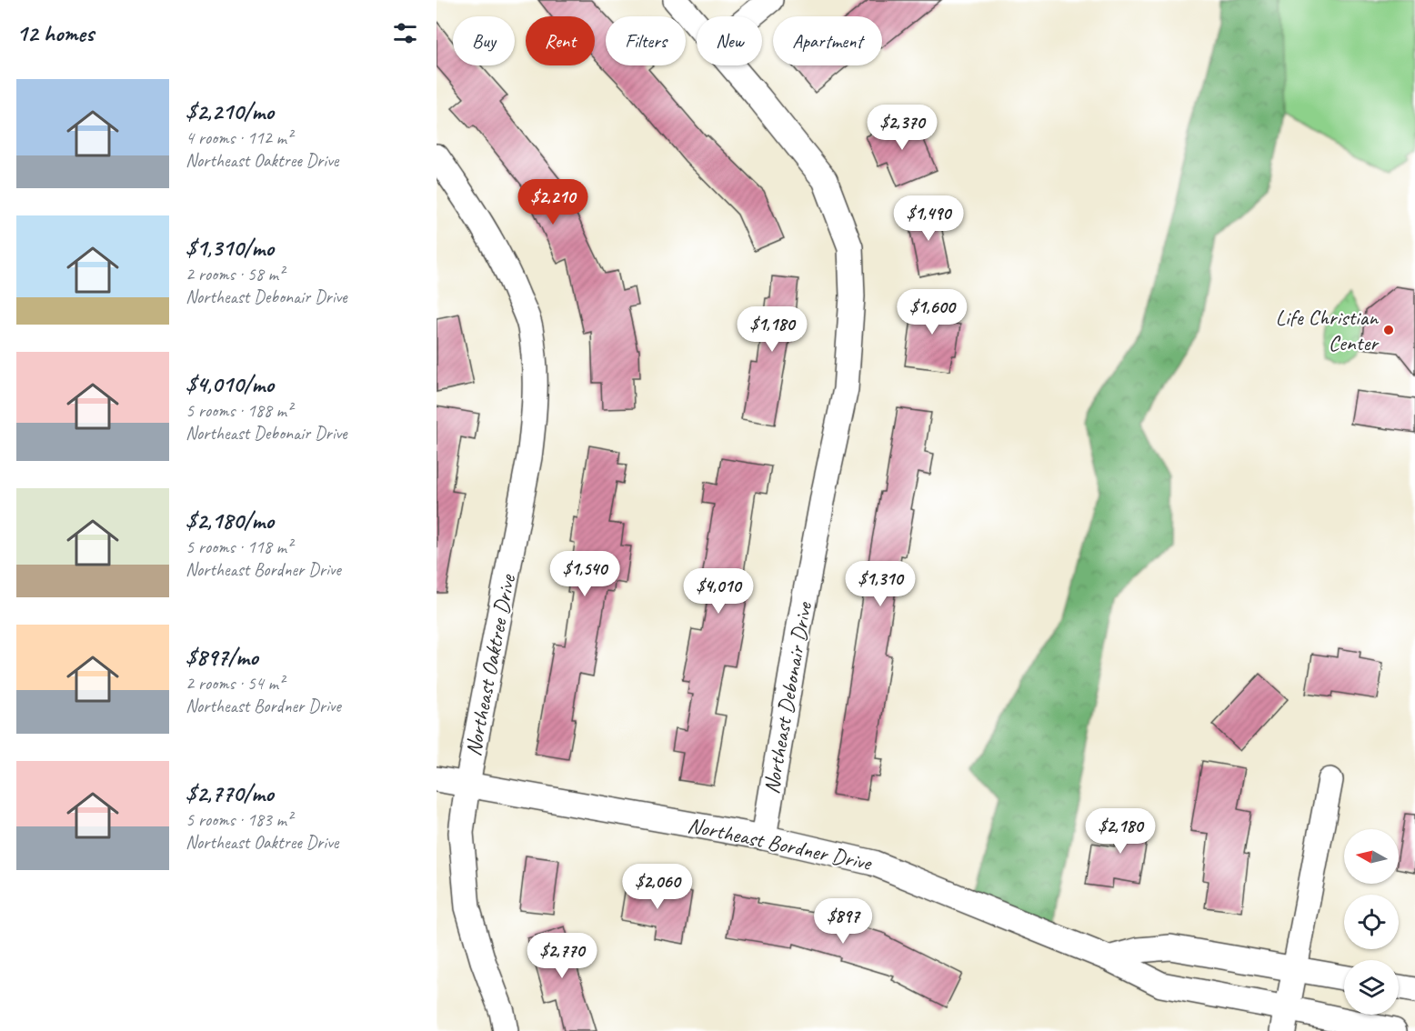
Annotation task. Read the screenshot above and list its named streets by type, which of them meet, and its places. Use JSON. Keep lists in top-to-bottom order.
{
  "streets": {
    "street": ["Northeast Oaktree Drive", "Northeast Debonair Drive", "Northeast Bordner Drive"]
  },
  "crossings": [
    ["Northeast Oaktree Drive", "Northeast Bordner Drive"],
    ["Northeast Debonair Drive", "Northeast Bordner Drive"]
  ],
  "places": ["Life Christian Center"],
  "north": "left",
  "page": {
    "heading": "12 homes",
    "chip": [
      "Buy",
      "Rent",
      "Filters",
      "New",
      "Apartment"
    ],
    "list": [
      {
        "name": "$2,210/mo",
        "note": "4 rooms · 112 m² · Northeast Oaktree Drive"
      },
      {
        "name": "$1,310/mo",
        "note": "2 rooms · 58 m² · Northeast Debonair Drive"
      },
      {
        "name": "$4,010/mo",
        "note": "5 rooms · 188 m² · Northeast Debonair Drive"
      },
      {
        "name": "$2,180/mo",
        "note": "5 rooms · 118 m² · Northeast Bordner Drive"
      },
      {
        "name": "$897/mo",
        "note": "2 rooms · 54 m² · Northeast Bordner Drive"
      },
      {
        "name": "$2,770/mo",
        "note": "5 rooms · 183 m² · Northeast Oaktree Drive"
      }
    ],
    "price": [
      "$2,370",
      "$2,210",
      "$1,490",
      "$1,600",
      "$1,180",
      "$1,540",
      "$1,310",
      "$4,010",
      "$2,180",
      "$2,060",
      "$897",
      "$2,770"
    ]
  }
}
